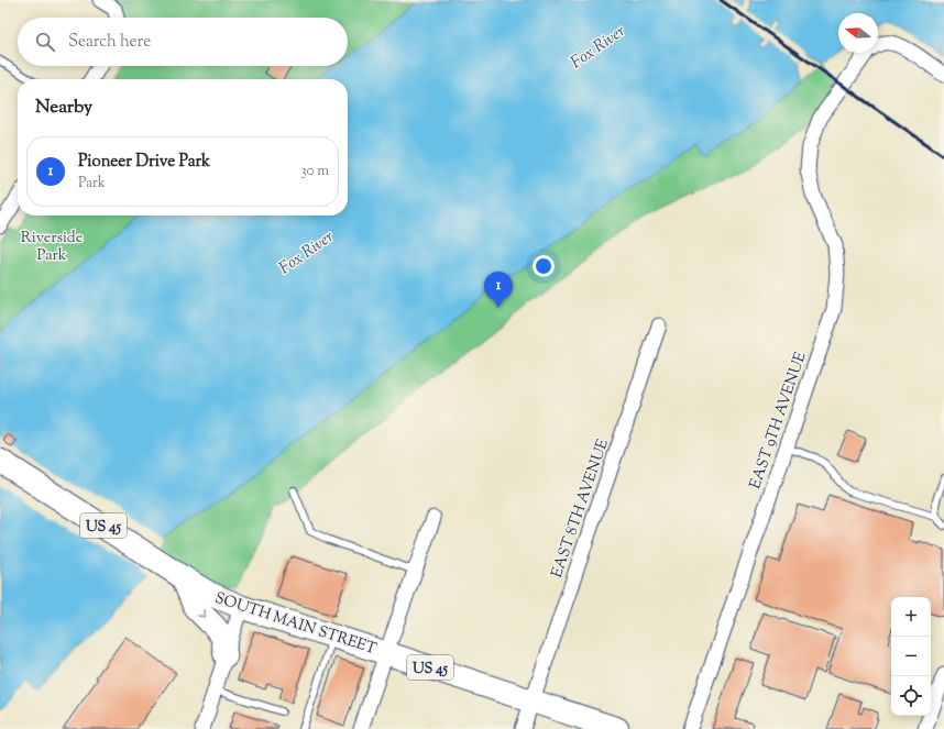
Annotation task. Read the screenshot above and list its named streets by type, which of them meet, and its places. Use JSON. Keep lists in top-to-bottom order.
{
  "streets": {
    "main road": ["US 45", "SOUTH MAIN STREET"],
    "street": ["EAST 9TH AVENUE", "EAST 8TH AVENUE"]
  },
  "crossings": [
    ["EAST 8TH AVENUE", "SOUTH MAIN STREET"]
  ],
  "water": ["Fox River"],
  "parks": ["Riverside Park"],
  "north": "left",
  "page": {
    "search": "Search here",
    "heading": "Nearby",
    "list": [
      {
        "mark": "1",
        "name": "Pioneer Drive Park",
        "note": "Park",
        "value": "30 m"
      }
    ],
    "pins": "1",
    "map_buttons": ["+", "−"]
  }
}
